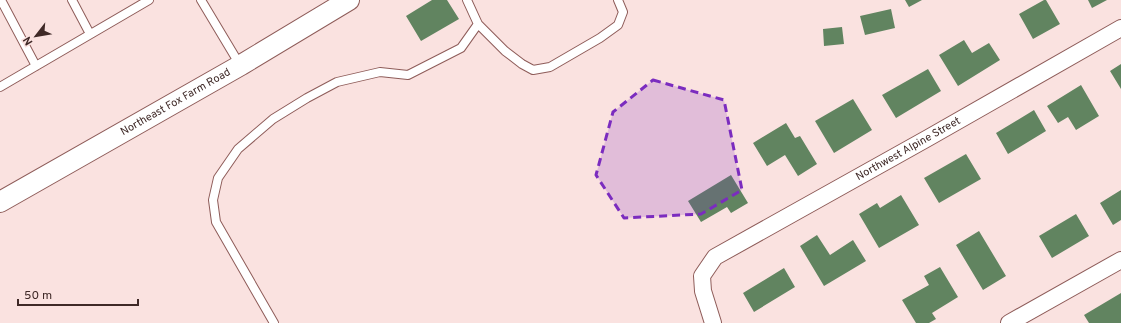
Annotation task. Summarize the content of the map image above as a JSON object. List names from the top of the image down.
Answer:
{
  "streets": {
    "street": ["Northeast Fox Farm Road", "Northwest Alpine Street"]
  },
  "scale_bar": "50 m",
  "north": "bottom left"
}
